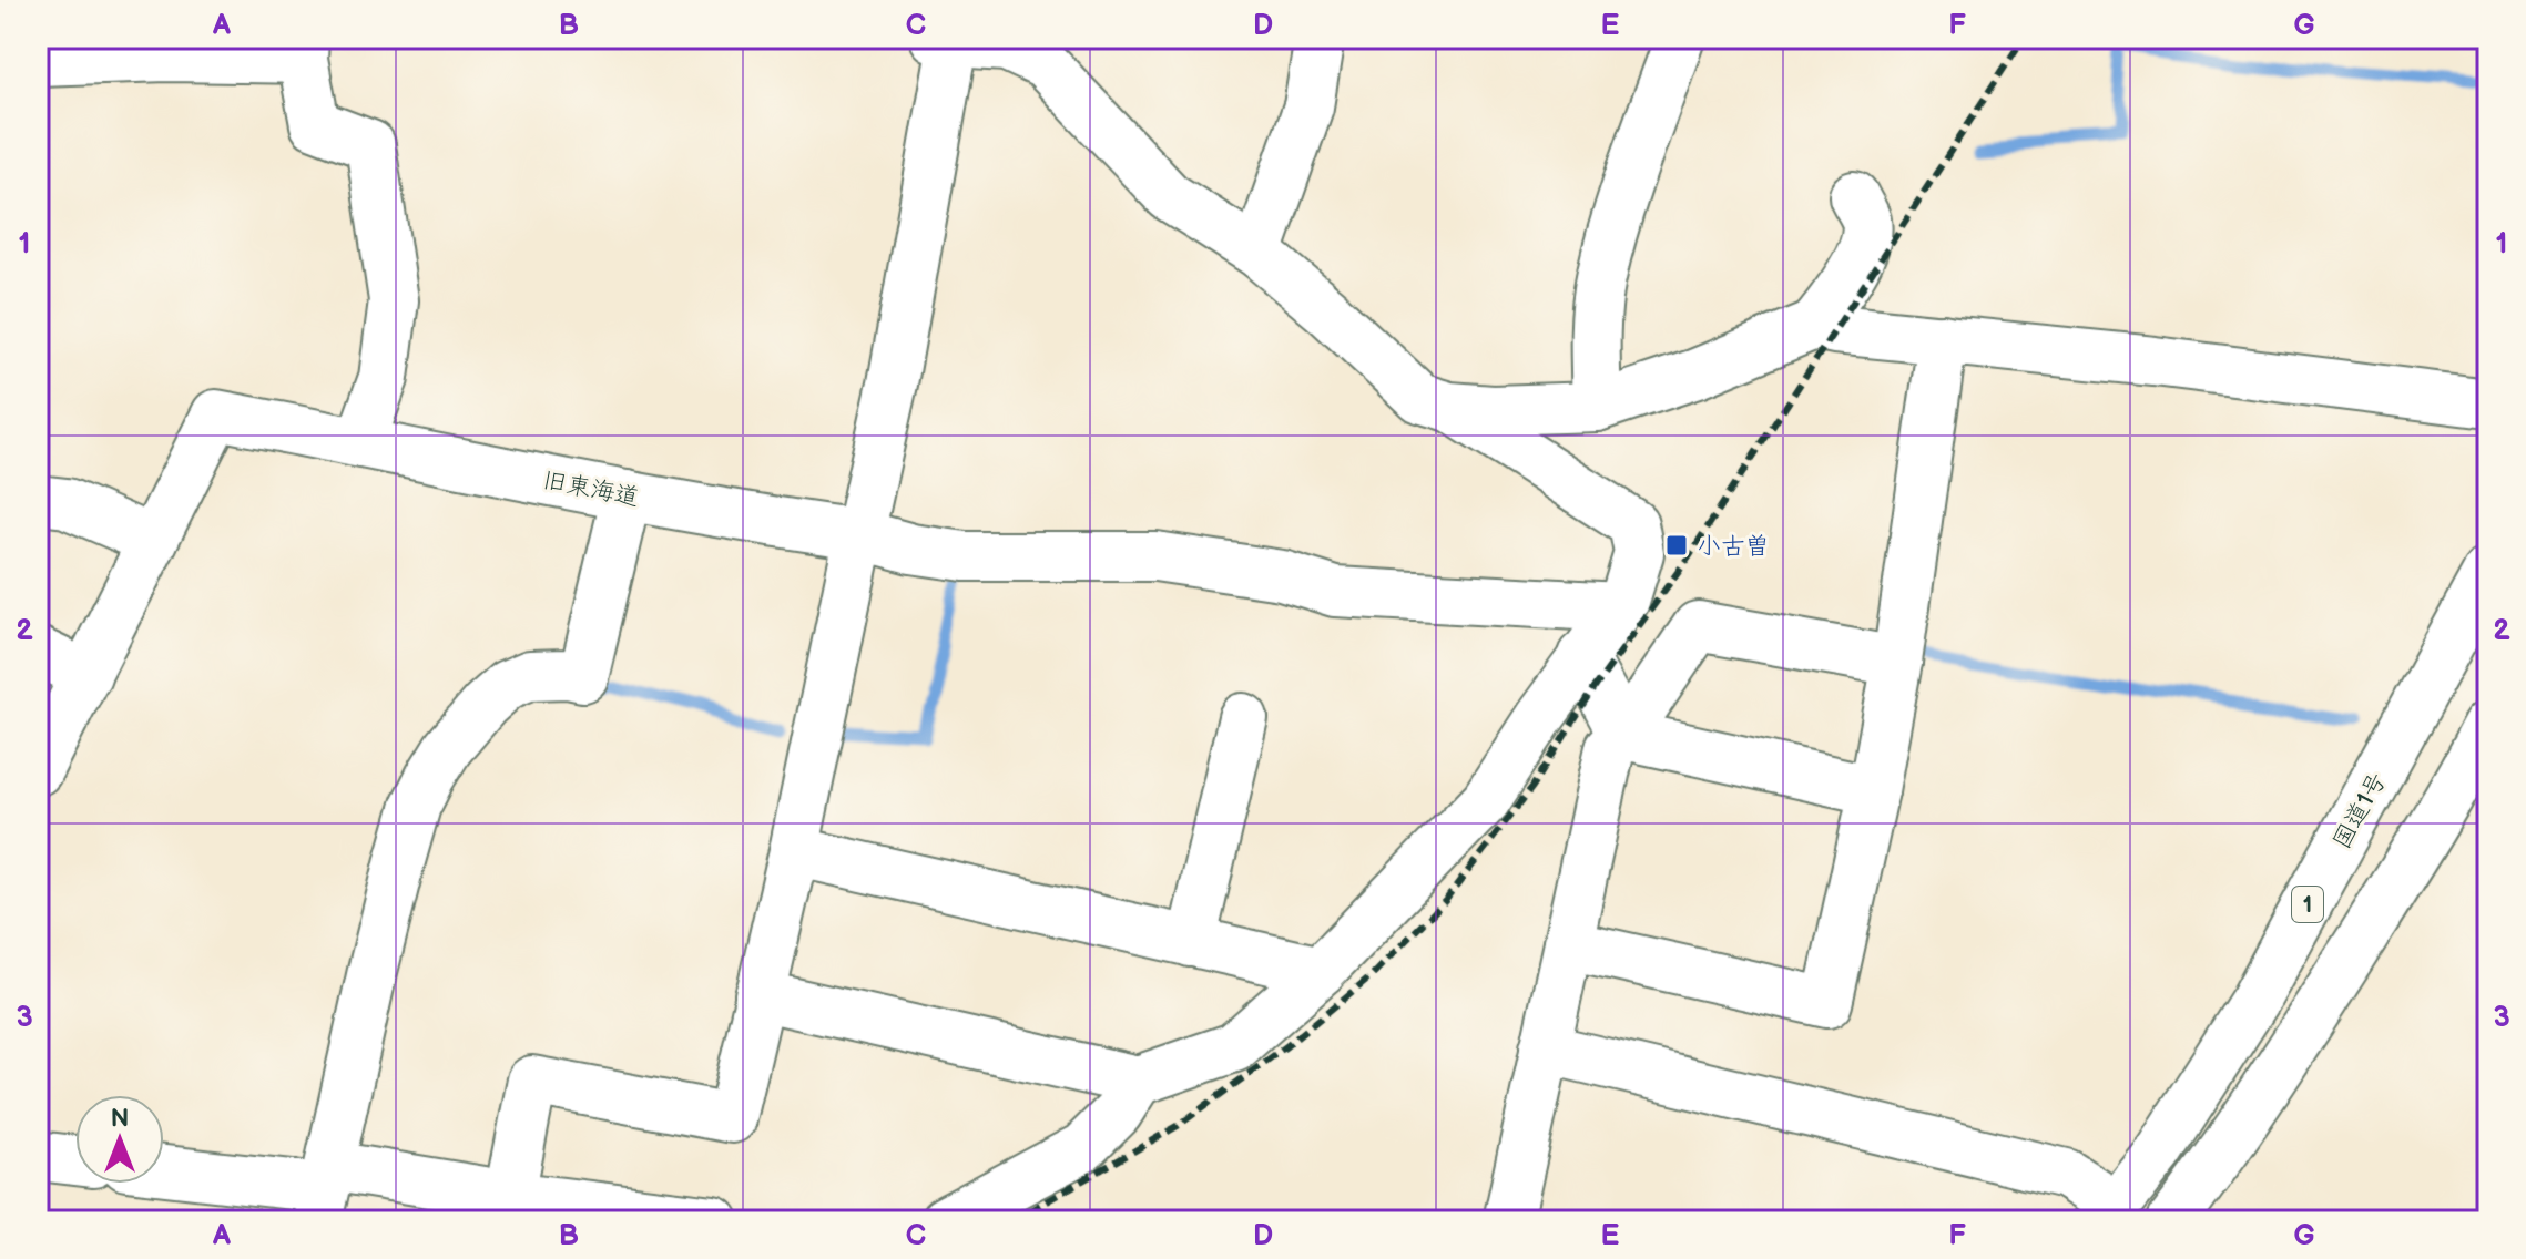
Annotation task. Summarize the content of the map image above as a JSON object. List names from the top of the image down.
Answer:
{
  "streets": {
    "main road": ["旧東海道", "国道1号", "1"]
  },
  "places": {
    "transit": ["小古曽"]
  },
  "north": "top",
  "grid": {
    "columns": [
      "A",
      "B",
      "C",
      "D",
      "E",
      "F",
      "G"
    ],
    "rows": ["1", "2", "3"]
  }
}
